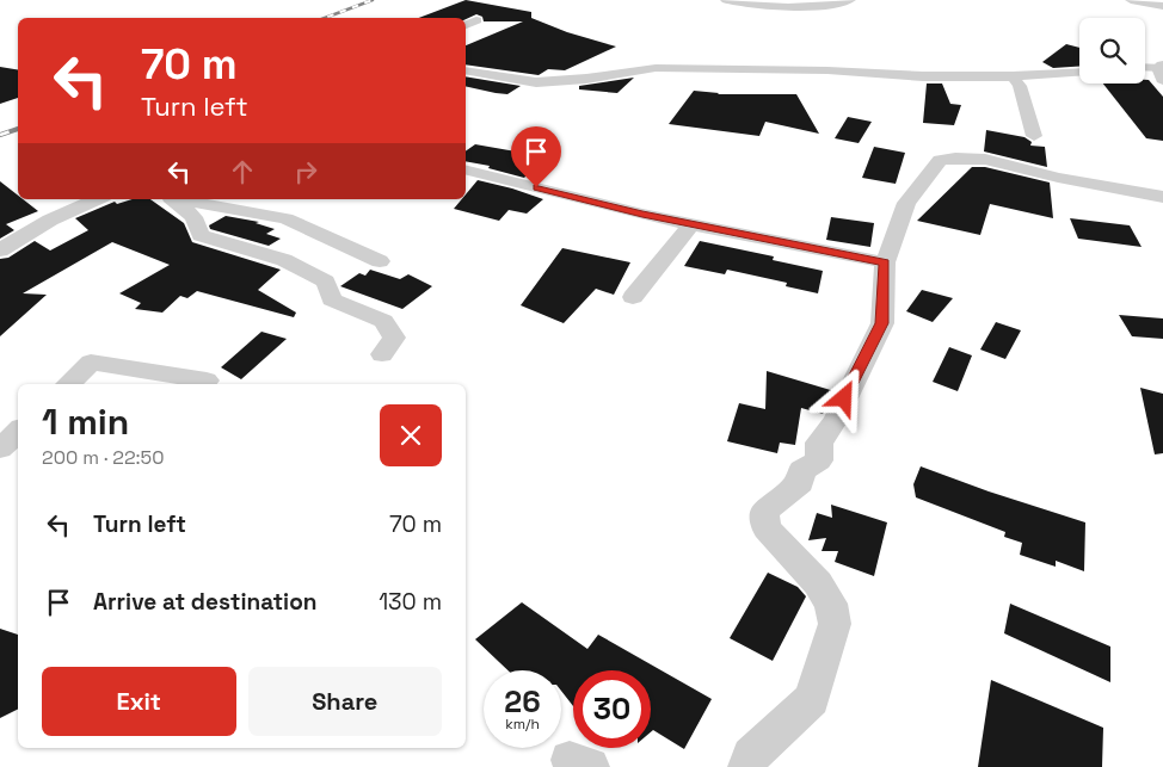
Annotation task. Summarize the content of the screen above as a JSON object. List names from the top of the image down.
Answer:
{
  "page": {
    "turn": ["70 m", "Turn left"],
    "heading": ["1 min", "200 m · 22:50"],
    "list": [
      {
        "name": "Turn left",
        "value": "70 m"
      },
      {
        "name": "Arrive at destination",
        "value": "130 m"
      }
    ],
    "buttons": ["Exit", "Share"],
    "speed": "26 km/h",
    "limit": "30"
  }
}
